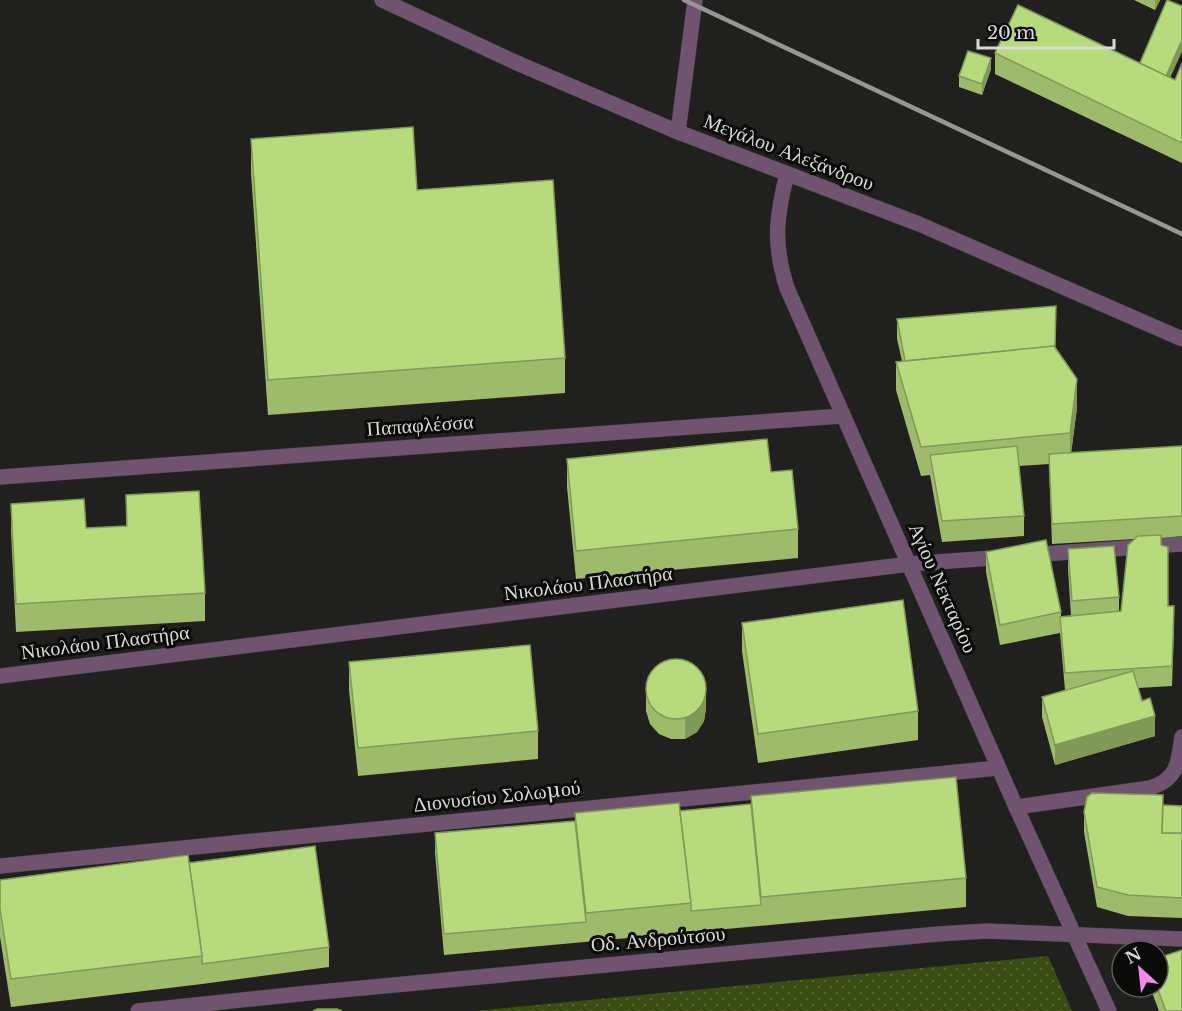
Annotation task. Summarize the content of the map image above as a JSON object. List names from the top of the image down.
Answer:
{
  "streets": {
    "street": [
      "Μεγάλου Αλεξάνδρου",
      "Παπαφλέσσα",
      "Νικολάου Πλαστήρα",
      "Αγίου Νεκταρίου",
      "Διονυσίου Σολωμού",
      "Οδ. Ανδρούτσου"
    ]
  },
  "crossings": [
    ["Μεγάλου Αλεξάνδρου", "Αγίου Νεκταρίου"],
    ["Παπαφλέσσα", "Αγίου Νεκταρίου"],
    ["Νικολάου Πλαστήρα", "Αγίου Νεκταρίου"],
    ["Αγίου Νεκταρίου", "Διονυσίου Σολωμού"],
    ["Αγίου Νεκταρίου", "Οδ. Ανδρούτσου"]
  ],
  "scale_bar": "20 m",
  "north": "top left"
}
